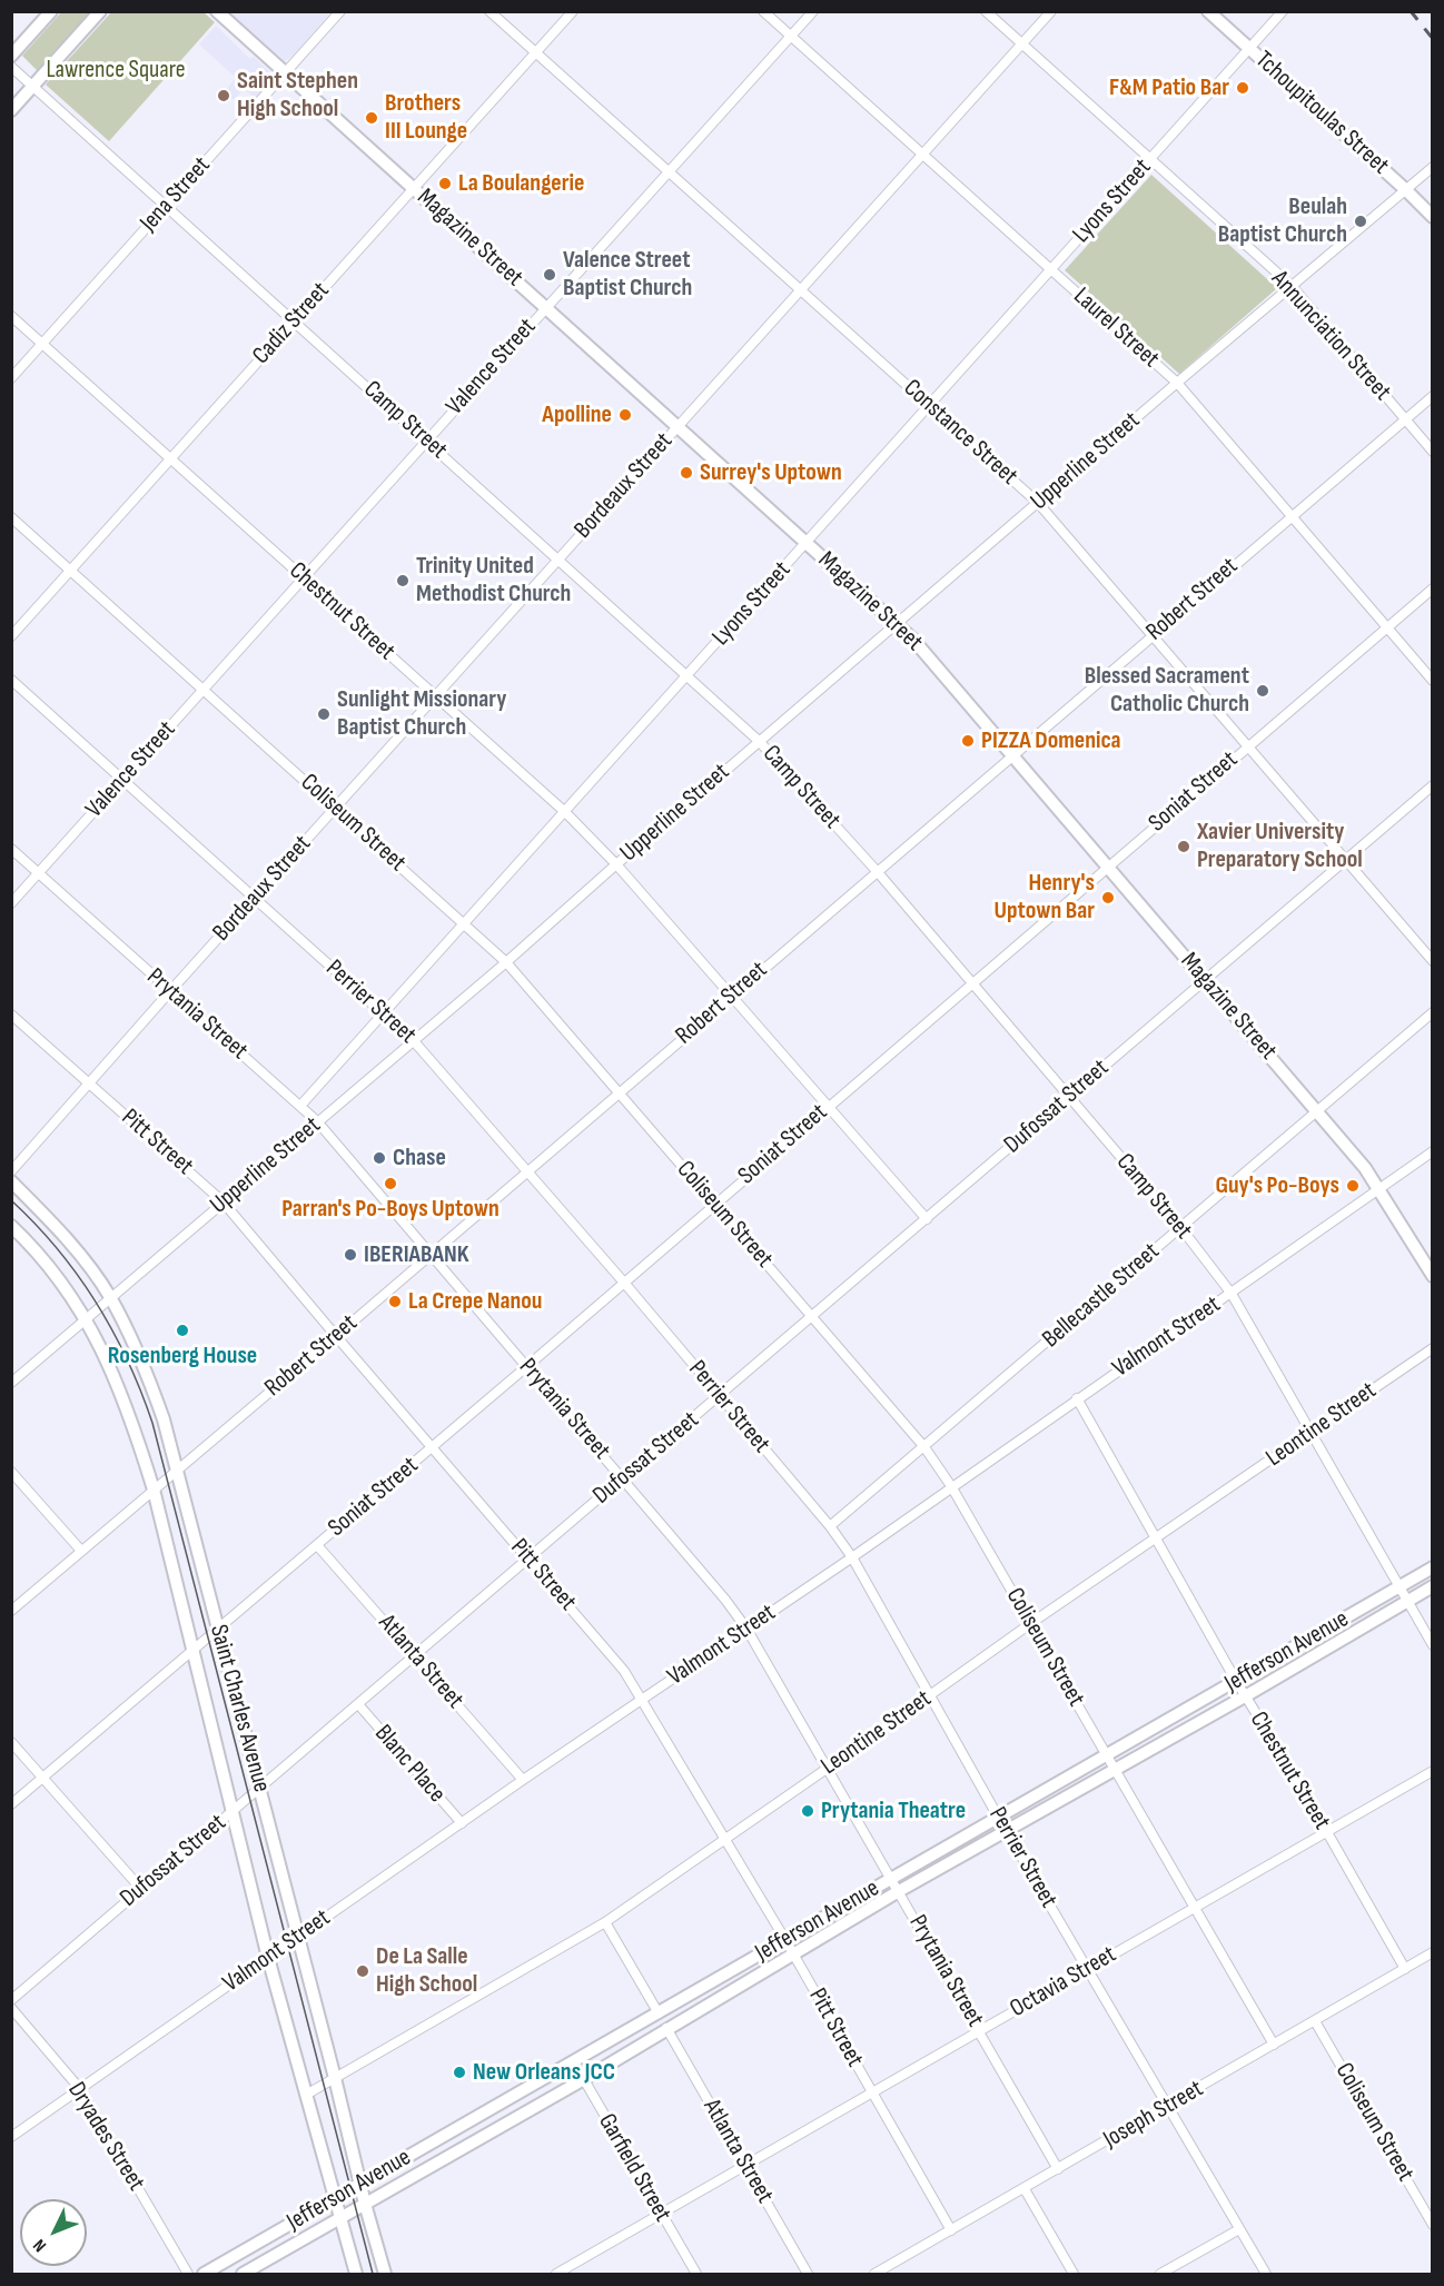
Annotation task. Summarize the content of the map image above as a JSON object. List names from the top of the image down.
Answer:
{
  "streets": {
    "street": [
      "Tchoupitoulas Street",
      "Jena Street",
      "Lyons Street",
      "Magazine Street",
      "Cadiz Street",
      "Laurel Street",
      "Annunciation Street",
      "Valence Street",
      "Camp Street",
      "Constance Street",
      "Upperline Street",
      "Bordeaux Street",
      "Robert Street",
      "Chestnut Street",
      "Soniat Street",
      "Coliseum Street",
      "Perrier Street",
      "Prytania Street",
      "Dufossat Street",
      "Pitt Street",
      "Bellecastle Street",
      "Valmont Street",
      "Leontine Street",
      "Jefferson Avenue",
      "Atlanta Street",
      "Saint Charles Avenue",
      "Blanc Place",
      "Octavia Street",
      "Joseph Street",
      "Dryades Street",
      "Garfield Street"
    ]
  },
  "crossings": [
    ["Tchoupitoulas Street", "Lyons Street"],
    ["Tchoupitoulas Street", "Upperline Street"],
    ["Jena Street", "Magazine Street"],
    ["Jena Street", "Camp Street"],
    ["Jena Street", "Chestnut Street"],
    ["Lyons Street", "Magazine Street"],
    ["Lyons Street", "Laurel Street"],
    ["Lyons Street", "Annunciation Street"],
    ["Lyons Street", "Camp Street"],
    ["Lyons Street", "Constance Street"],
    ["Lyons Street", "Chestnut Street"],
    ["Lyons Street", "Coliseum Street"],
    ["Lyons Street", "Perrier Street"],
    ["Lyons Street", "Prytania Street"],
    ["Magazine Street", "Cadiz Street"],
    ["Magazine Street", "Valence Street"],
    ["Magazine Street", "Upperline Street"],
    ["Magazine Street", "Bordeaux Street"],
    ["Magazine Street", "Robert Street"],
    ["Magazine Street", "Soniat Street"],
    ["Magazine Street", "Dufossat Street"],
    ["Magazine Street", "Bellecastle Street"],
    ["Magazine Street", "Valmont Street"],
    ["Cadiz Street", "Camp Street"],
    ["Cadiz Street", "Constance Street"],
    ["Cadiz Street", "Chestnut Street"],
    ["Cadiz Street", "Coliseum Street"],
    ["Laurel Street", "Valence Street"],
    ["Laurel Street", "Upperline Street"],
    ["Laurel Street", "Bordeaux Street"],
    ["Laurel Street", "Robert Street"],
    ["Laurel Street", "Soniat Street"],
    ["Annunciation Street", "Upperline Street"],
    ["Annunciation Street", "Bordeaux Street"],
    ["Annunciation Street", "Robert Street"],
    ["Valence Street", "Camp Street"],
    ["Valence Street", "Constance Street"],
    ["Valence Street", "Chestnut Street"],
    ["Valence Street", "Coliseum Street"],
    ["Valence Street", "Perrier Street"],
    ["Valence Street", "Prytania Street"],
    ["Camp Street", "Upperline Street"],
    ["Camp Street", "Bordeaux Street"],
    ["Camp Street", "Robert Street"],
    ["Camp Street", "Soniat Street"],
    ["Camp Street", "Dufossat Street"],
    ["Camp Street", "Bellecastle Street"],
    ["Camp Street", "Valmont Street"],
    ["Camp Street", "Leontine Street"],
    ["Camp Street", "Jefferson Avenue"],
    ["Constance Street", "Upperline Street"],
    ["Constance Street", "Bordeaux Street"],
    ["Constance Street", "Robert Street"],
    ["Constance Street", "Soniat Street"],
    ["Constance Street", "Dufossat Street"],
    ["Upperline Street", "Chestnut Street"],
    ["Upperline Street", "Coliseum Street"],
    ["Upperline Street", "Perrier Street"],
    ["Upperline Street", "Prytania Street"],
    ["Upperline Street", "Pitt Street"],
    ["Upperline Street", "Saint Charles Avenue"],
    ["Bordeaux Street", "Chestnut Street"],
    ["Bordeaux Street", "Coliseum Street"],
    ["Bordeaux Street", "Perrier Street"],
    ["Bordeaux Street", "Prytania Street"],
    ["Bordeaux Street", "Pitt Street"],
    ["Robert Street", "Chestnut Street"],
    ["Robert Street", "Coliseum Street"],
    ["Robert Street", "Perrier Street"],
    ["Robert Street", "Prytania Street"],
    ["Robert Street", "Pitt Street"],
    ["Robert Street", "Saint Charles Avenue"],
    ["Chestnut Street", "Soniat Street"],
    ["Chestnut Street", "Dufossat Street"],
    ["Chestnut Street", "Valmont Street"],
    ["Chestnut Street", "Leontine Street"],
    ["Chestnut Street", "Jefferson Avenue"],
    ["Chestnut Street", "Octavia Street"],
    ["Chestnut Street", "Joseph Street"],
    ["Soniat Street", "Coliseum Street"],
    ["Soniat Street", "Perrier Street"],
    ["Soniat Street", "Prytania Street"],
    ["Soniat Street", "Pitt Street"],
    ["Soniat Street", "Atlanta Street"],
    ["Soniat Street", "Saint Charles Avenue"],
    ["Coliseum Street", "Dufossat Street"],
    ["Coliseum Street", "Bellecastle Street"],
    ["Coliseum Street", "Valmont Street"],
    ["Coliseum Street", "Leontine Street"],
    ["Coliseum Street", "Jefferson Avenue"],
    ["Coliseum Street", "Octavia Street"],
    ["Coliseum Street", "Joseph Street"],
    ["Perrier Street", "Dufossat Street"],
    ["Perrier Street", "Bellecastle Street"],
    ["Perrier Street", "Valmont Street"],
    ["Perrier Street", "Leontine Street"],
    ["Perrier Street", "Jefferson Avenue"],
    ["Perrier Street", "Octavia Street"],
    ["Perrier Street", "Joseph Street"],
    ["Prytania Street", "Dufossat Street"],
    ["Prytania Street", "Valmont Street"],
    ["Prytania Street", "Leontine Street"],
    ["Prytania Street", "Jefferson Avenue"],
    ["Prytania Street", "Octavia Street"],
    ["Prytania Street", "Joseph Street"],
    ["Dufossat Street", "Pitt Street"],
    ["Dufossat Street", "Atlanta Street"],
    ["Dufossat Street", "Saint Charles Avenue"],
    ["Dufossat Street", "Blanc Place"],
    ["Pitt Street", "Valmont Street"],
    ["Pitt Street", "Leontine Street"],
    ["Pitt Street", "Jefferson Avenue"],
    ["Pitt Street", "Octavia Street"],
    ["Pitt Street", "Joseph Street"],
    ["Valmont Street", "Atlanta Street"],
    ["Valmont Street", "Saint Charles Avenue"],
    ["Valmont Street", "Blanc Place"],
    ["Valmont Street", "Dryades Street"],
    ["Leontine Street", "Saint Charles Avenue"],
    ["Jefferson Avenue", "Atlanta Street"],
    ["Jefferson Avenue", "Saint Charles Avenue"],
    ["Jefferson Avenue", "Garfield Street"],
    ["Atlanta Street", "Octavia Street"],
    ["Octavia Street", "Garfield Street"]
  ],
  "parks": ["Lawrence Square"],
  "places": [
    "F&M Patio Bar",
    "Saint Stephen High School",
    "Brothers III Lounge",
    "La Boulangerie",
    "Beulah Baptist Church",
    "Valence Street Baptist Church",
    "Apolline",
    "Surrey's Uptown",
    "Trinity United Methodist Church",
    "Blessed Sacrament Catholic Church",
    "Sunlight Missionary Baptist Church",
    "PIZZA Domenica",
    "Xavier University Preparatory School",
    "Henry's Uptown Bar",
    "Chase",
    "Parran's Po-Boys Uptown",
    "Guy's Po-Boys",
    "IBERIABANK",
    "La Crepe Nanou",
    "Rosenberg House",
    "Prytania Theatre",
    "De La Salle High School",
    "New Orleans JCC"
  ],
  "north": "bottom left"
}
